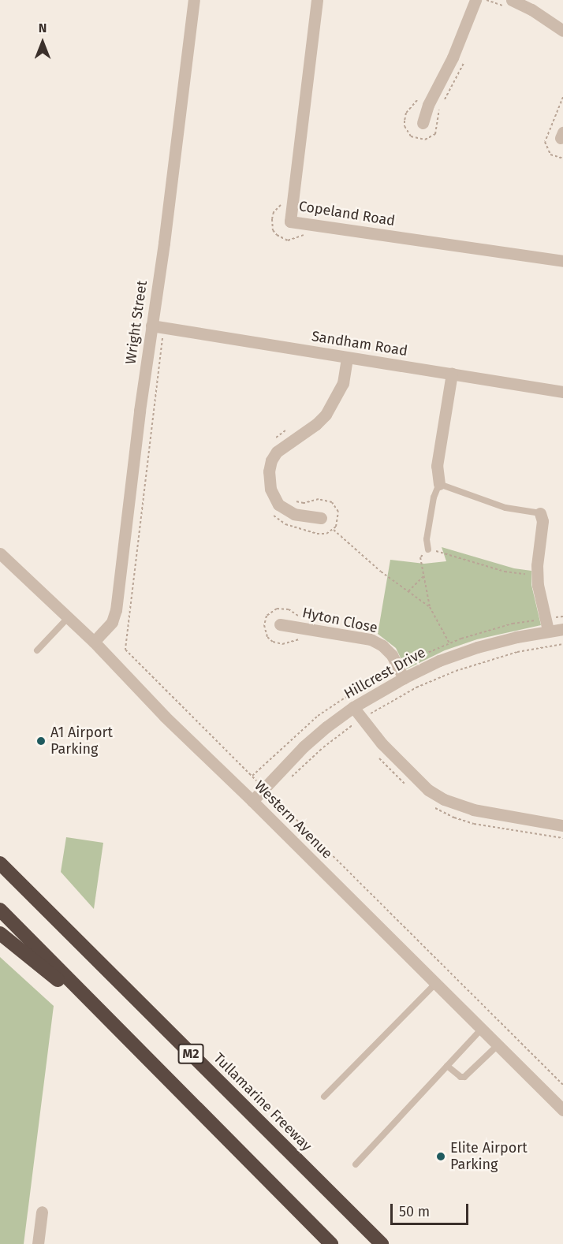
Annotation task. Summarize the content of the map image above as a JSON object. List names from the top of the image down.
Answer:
{
  "streets": {
    "highway": ["M2", "Tullamarine Freeway"],
    "street": [
      "Copeland Road",
      "Wright Street",
      "Sandham Road",
      "Hyton Close",
      "Hillcrest Drive",
      "Western Avenue"
    ]
  },
  "crossings": [
    ["Wright Street", "Sandham Road"],
    ["Wright Street", "Western Avenue"],
    ["Hyton Close", "Hillcrest Drive"],
    ["Hillcrest Drive", "Western Avenue"]
  ],
  "places": ["A1 Airport Parking", "Elite Airport Parking"],
  "scale_bar": "50 m",
  "north": "top"
}
